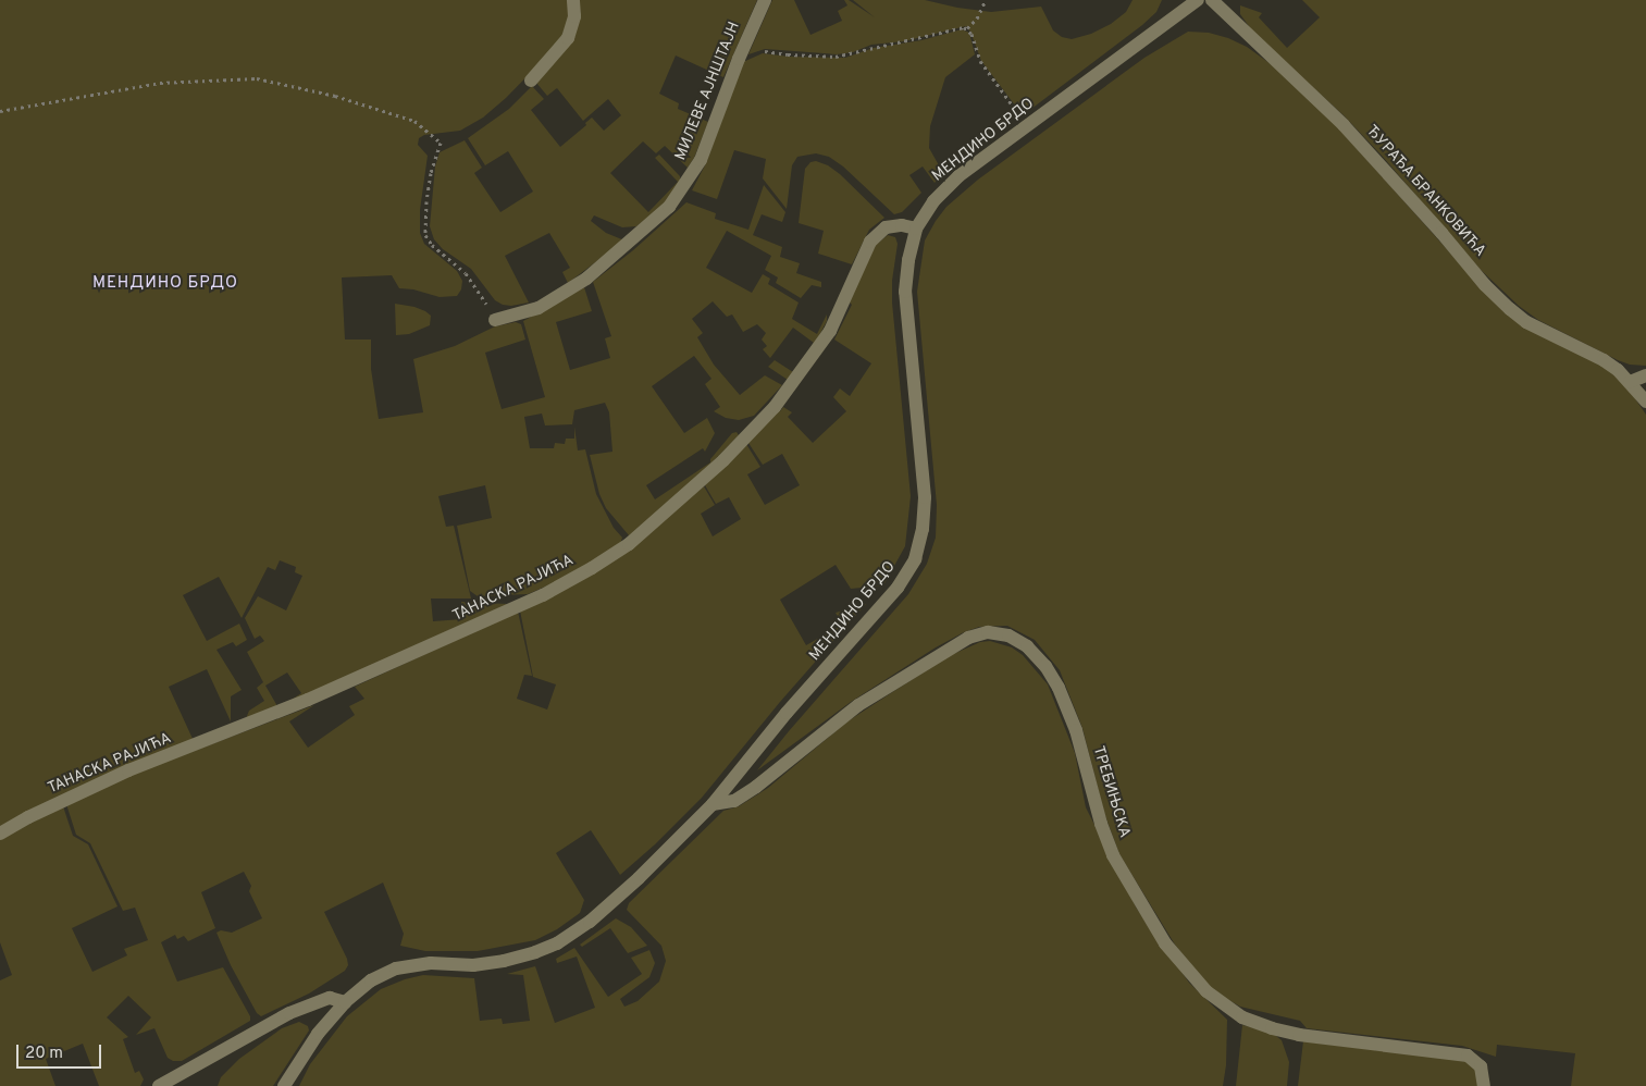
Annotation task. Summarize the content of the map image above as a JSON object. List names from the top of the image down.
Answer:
{
  "streets": {
    "street": [
      "МИЛЕВЕ АЈНШТАЈН",
      "МЕНДИНО БРДО",
      "ЂУРАЂА БРАНКОВИЋА",
      "ТАНАСКА РАЈИЋА",
      "ТРЕБИЊСКА"
    ]
  },
  "crossings": [
    ["МЕНДИНО БРДО", "ТАНАСКА РАЈИЋА"],
    ["МЕНДИНО БРДО", "ТРЕБИЊСКА"]
  ],
  "districts": ["МЕНДИНО БРДО"],
  "scale_bar": "20 m"
}
